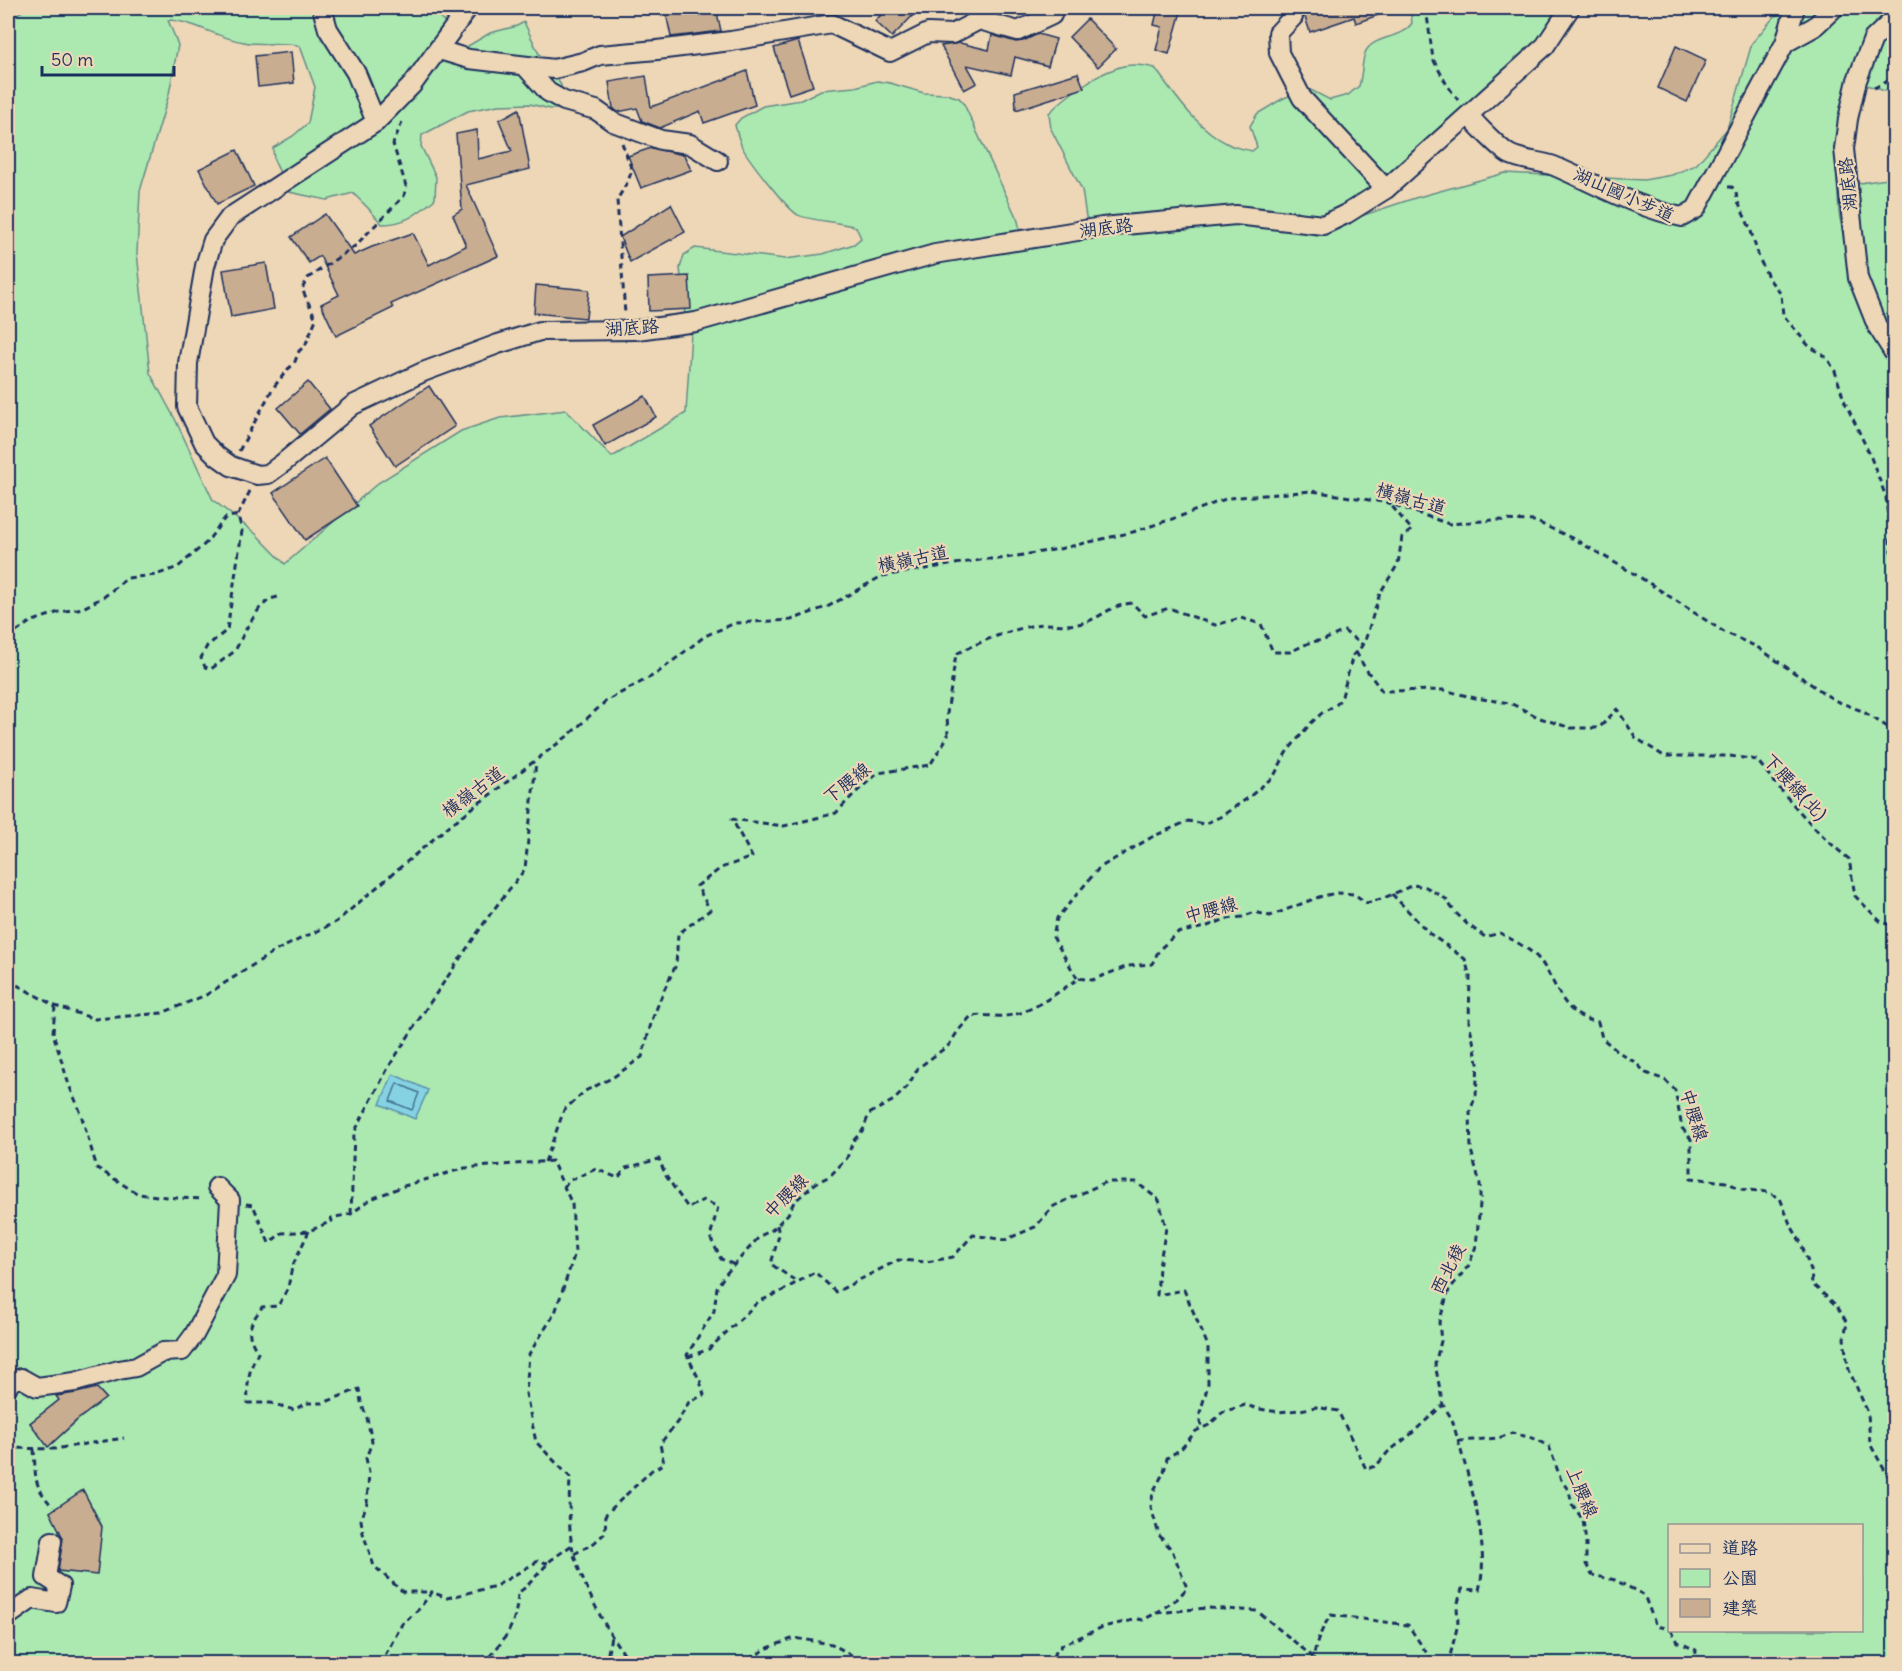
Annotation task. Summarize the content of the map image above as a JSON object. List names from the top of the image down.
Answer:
{
  "streets": {
    "street": ["湖底路"],
    "path": [
      "橫嶺古道",
      "下腰線",
      "下腰線(北)",
      "中腰線",
      "西北稜",
      "上腰線"
    ]
  },
  "crossings": [
    ["中腰線", "西北稜"],
    ["西北稜", "上腰線"]
  ],
  "legend": ["道路", "公園", "建築"],
  "scale_bar": "50 m"
}
